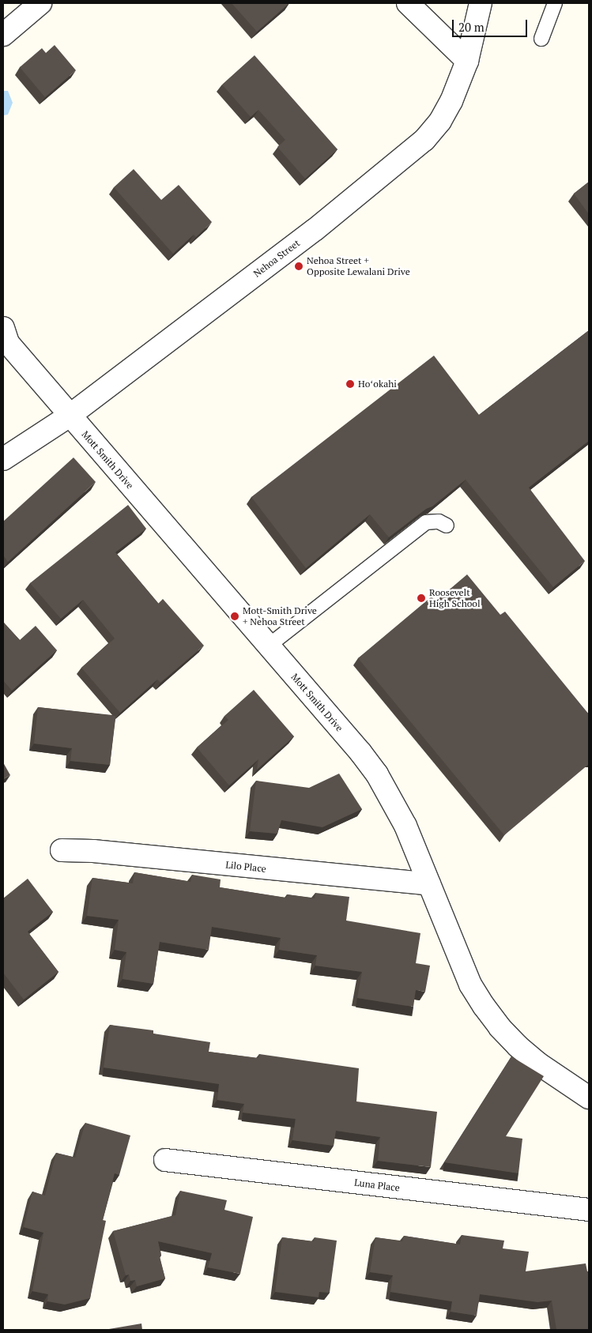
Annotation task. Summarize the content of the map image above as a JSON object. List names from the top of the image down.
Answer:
{
  "streets": {
    "street": [
      "Nehoa Street",
      "Mott Smith Drive",
      "Lilo Place",
      "Luna Place"
    ]
  },
  "crossings": [
    ["Nehoa Street", "Mott Smith Drive"],
    ["Mott Smith Drive", "Lilo Place"]
  ],
  "places": [
    "Nehoa Street + Opposite Lewalani Drive",
    "Hoʻokahi",
    "Roosevelt High School",
    "Mott-Smith Drive + Nehoa Street"
  ],
  "scale_bar": "20 m"
}
